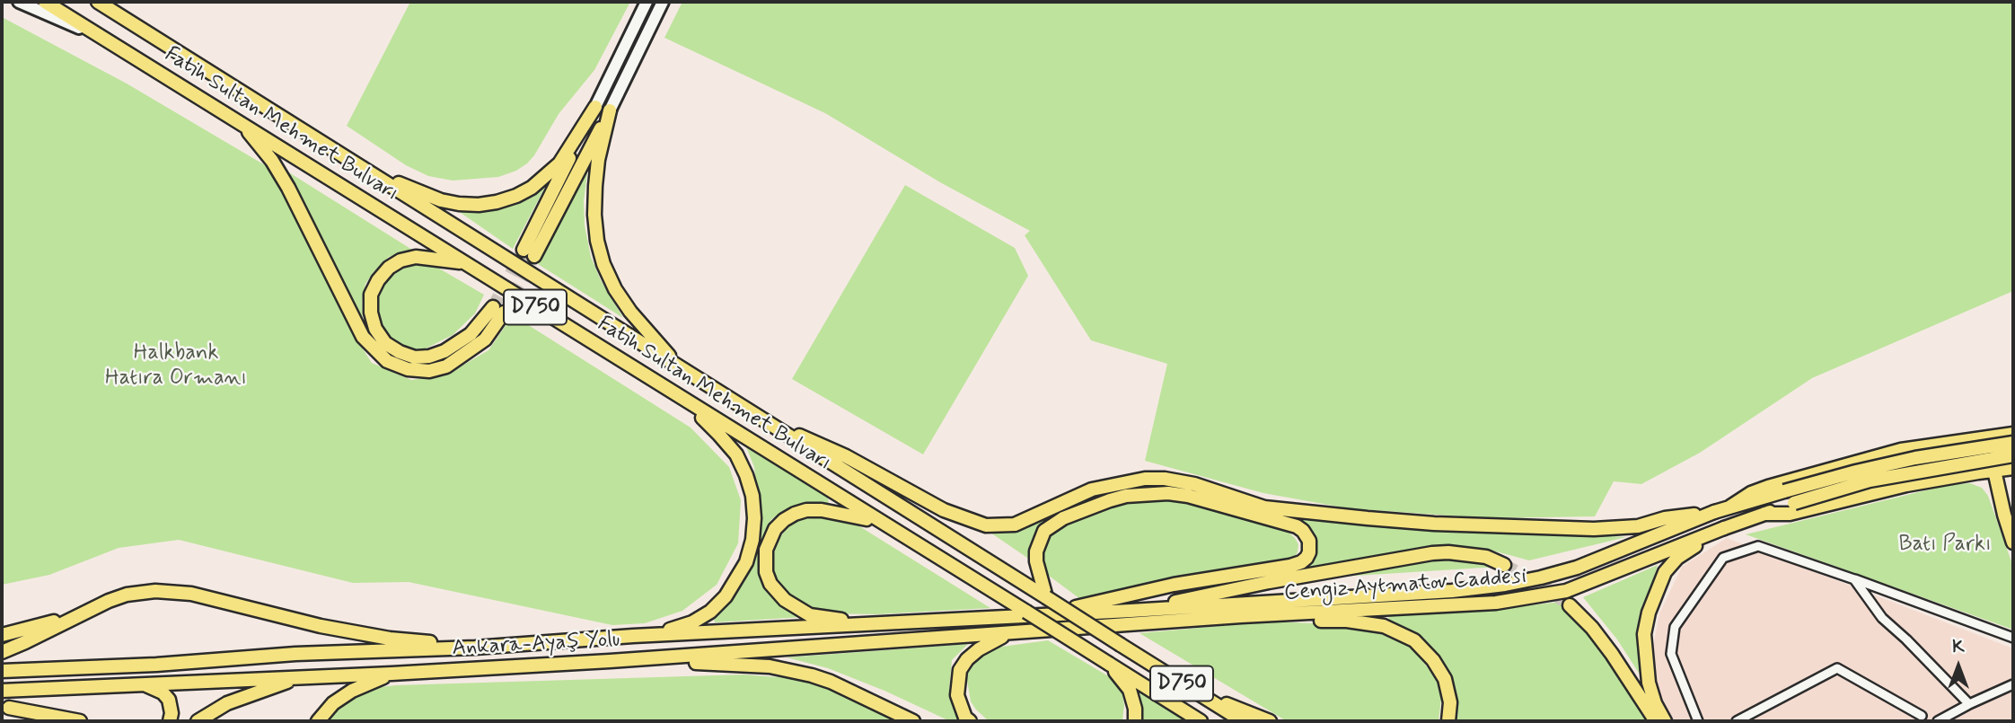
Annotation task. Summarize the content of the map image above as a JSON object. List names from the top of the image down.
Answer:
{
  "streets": {
    "main road": [
      "Fatih Sultan Mehmet Bulvarı",
      "D750",
      "Cengiz Aytmatov Caddesi",
      "Ankara-Ayaş Yolu"
    ]
  },
  "crossings": [
    ["Cengiz Aytmatov Caddesi", "Ankara-Ayaş Yolu"]
  ],
  "parks": ["Halkbank Hatıra Ormanı", "Batı Parkı"],
  "north": "top"
}
